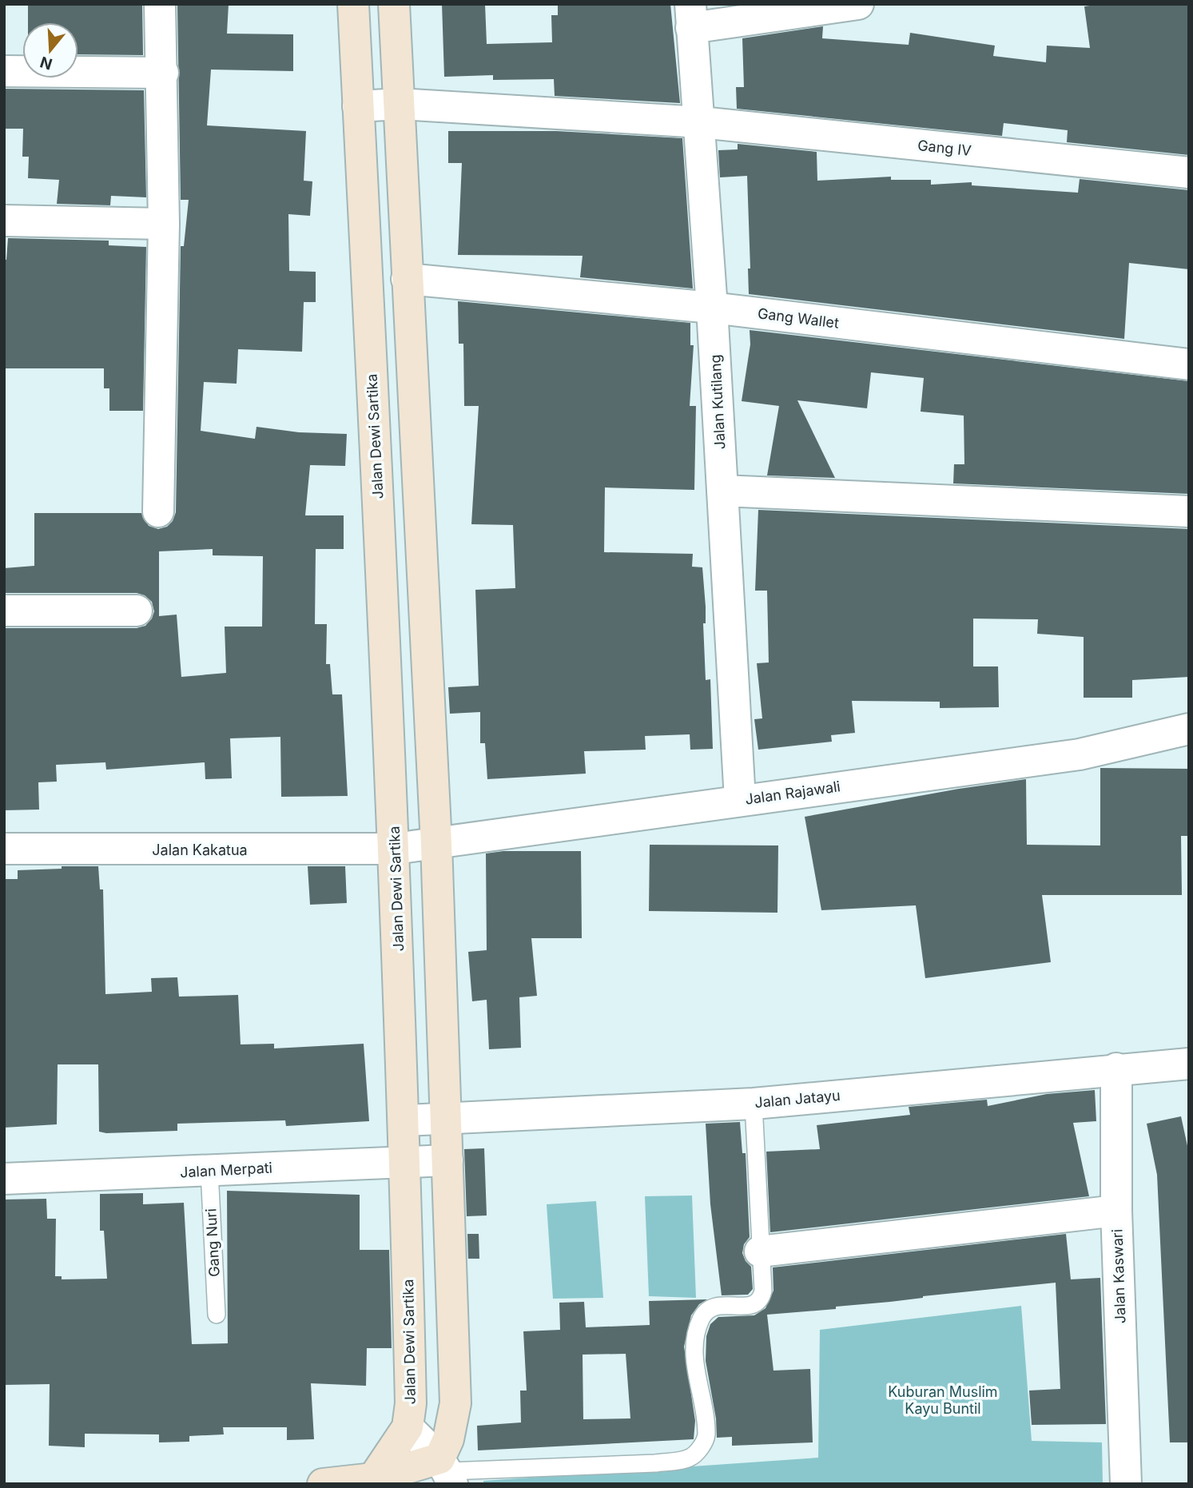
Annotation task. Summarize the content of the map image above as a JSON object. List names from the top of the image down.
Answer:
{
  "streets": {
    "street": [
      "Gang IV",
      "Gang Wallet",
      "Jalan Kutilang",
      "Jalan Dewi Sartika",
      "Jalan Rajawali",
      "Jalan Kakatua",
      "Jalan Jatayu",
      "Jalan Merpati",
      "Jalan Kaswari"
    ],
    "lane": ["Gang Nuri"]
  },
  "crossings": [
    ["Gang IV", "Jalan Kutilang"],
    ["Gang IV", "Jalan Dewi Sartika"],
    ["Gang Wallet", "Jalan Kutilang"],
    ["Jalan Kutilang", "Jalan Rajawali"],
    ["Jalan Dewi Sartika", "Jalan Rajawali"],
    ["Jalan Dewi Sartika", "Jalan Kakatua"],
    ["Jalan Dewi Sartika", "Jalan Jatayu"],
    ["Jalan Dewi Sartika", "Jalan Merpati"],
    ["Jalan Rajawali", "Jalan Kakatua"],
    ["Jalan Jatayu", "Jalan Kaswari"],
    ["Jalan Merpati", "Gang Nuri"]
  ],
  "parks": ["Kuburan Muslim Kayu Buntil"],
  "north": "bottom"
}
